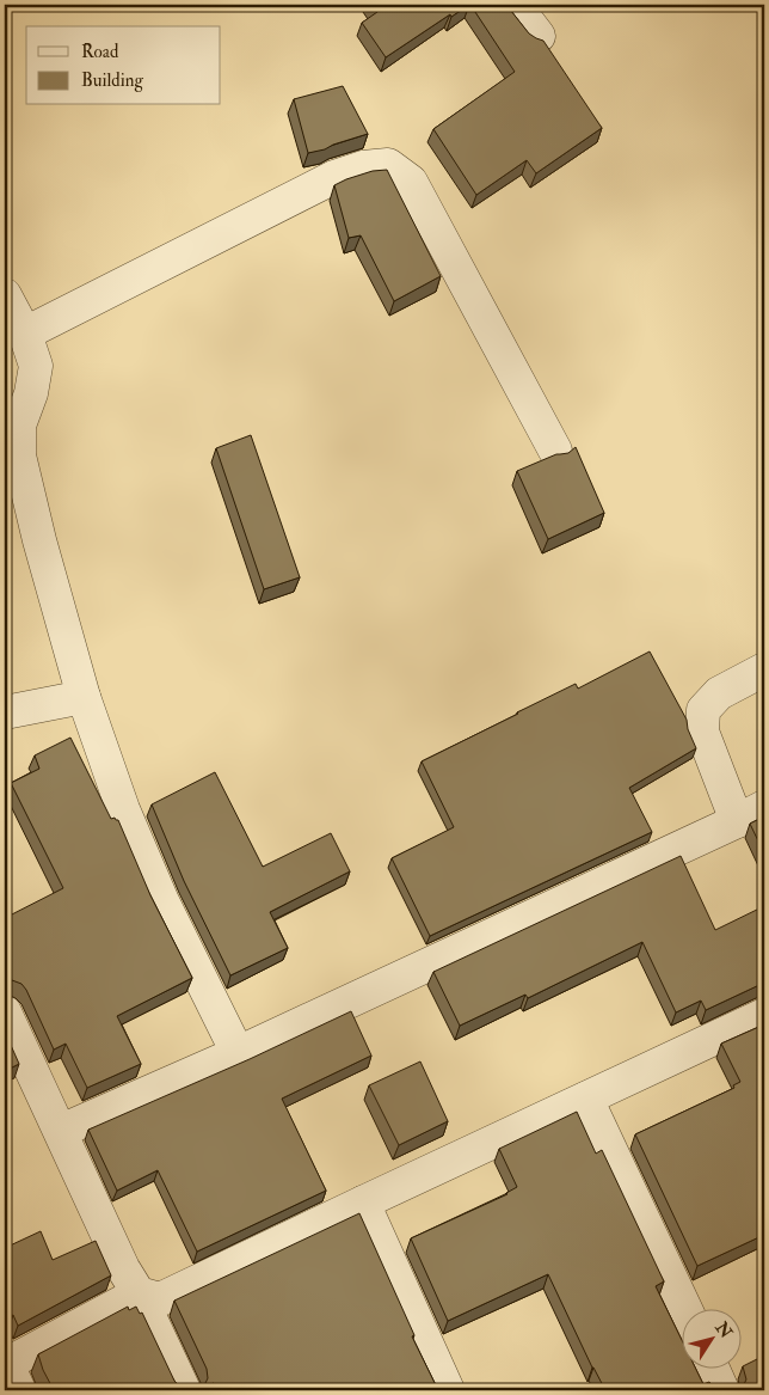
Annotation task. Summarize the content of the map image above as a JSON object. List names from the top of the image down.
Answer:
{
  "legend": ["Road", "Building"],
  "north": "top right"
}
